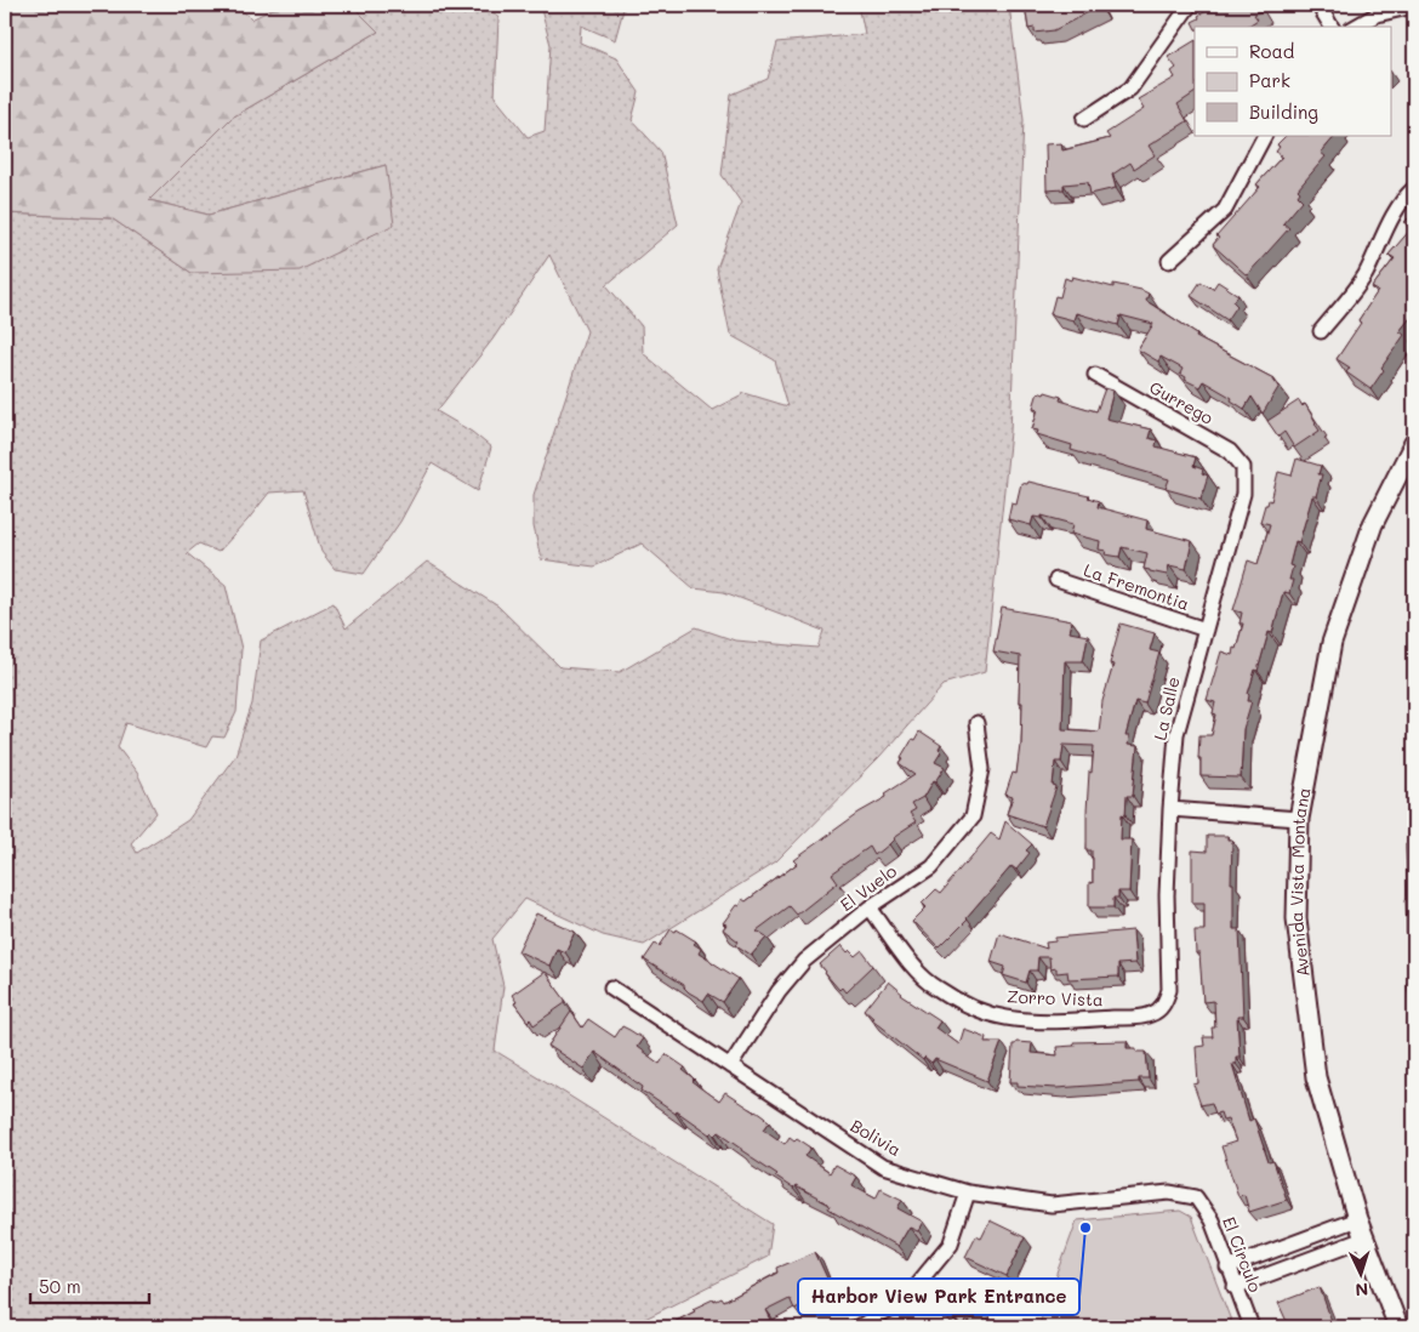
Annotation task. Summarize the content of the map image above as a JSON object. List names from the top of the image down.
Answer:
{
  "streets": {
    "street": [
      "Gurrego",
      "La Fremontia",
      "La Salle",
      "Avenida Vista Montana",
      "El Vuelo",
      "Zorro Vista",
      "Bolivia",
      "El Circulo"
    ]
  },
  "crossings": [
    ["Gurrego", "La Salle"],
    ["La Fremontia", "La Salle"],
    ["La Salle", "Zorro Vista"],
    ["El Vuelo", "Zorro Vista"],
    ["El Vuelo", "Bolivia"],
    ["Bolivia", "El Circulo"]
  ],
  "places": ["Harbor View Park Entrance"],
  "legend": ["Road", "Park", "Building"],
  "scale_bar": "50 m",
  "north": "bottom"
}
